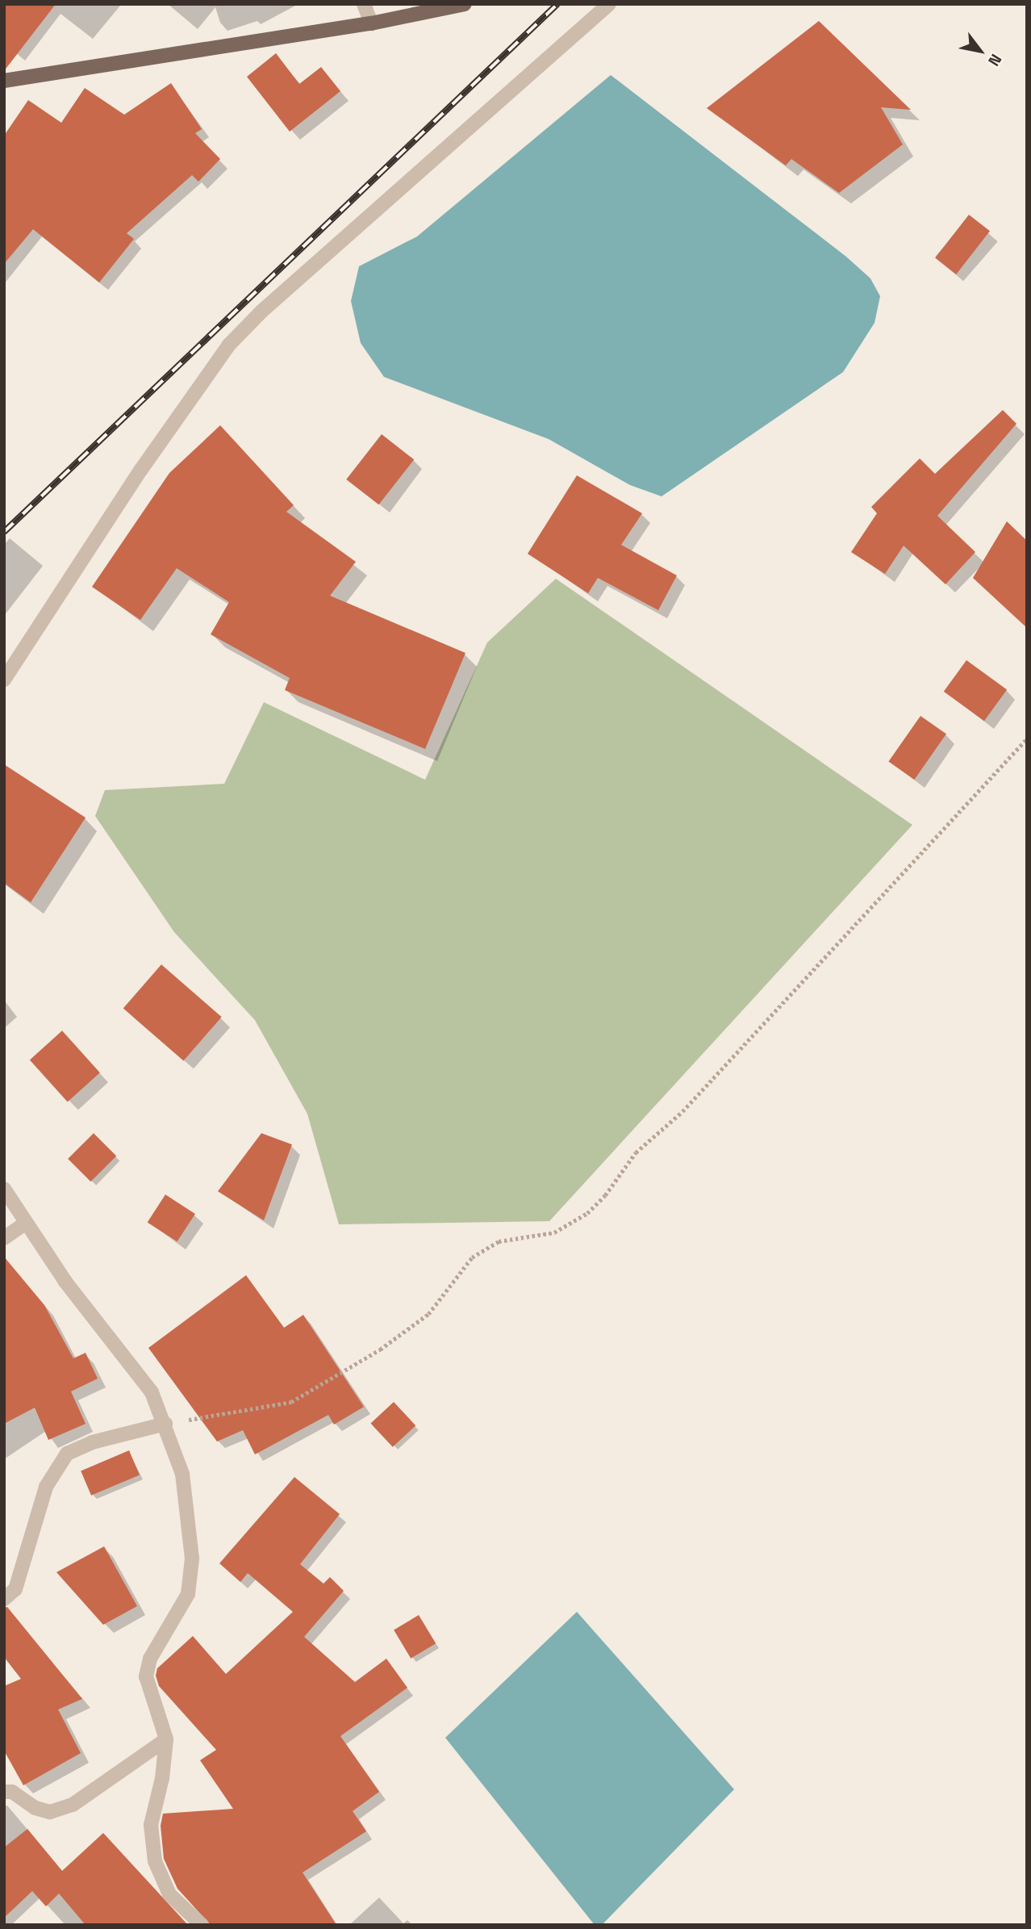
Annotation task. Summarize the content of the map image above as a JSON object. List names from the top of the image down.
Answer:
{
  "north": "bottom right"
}
